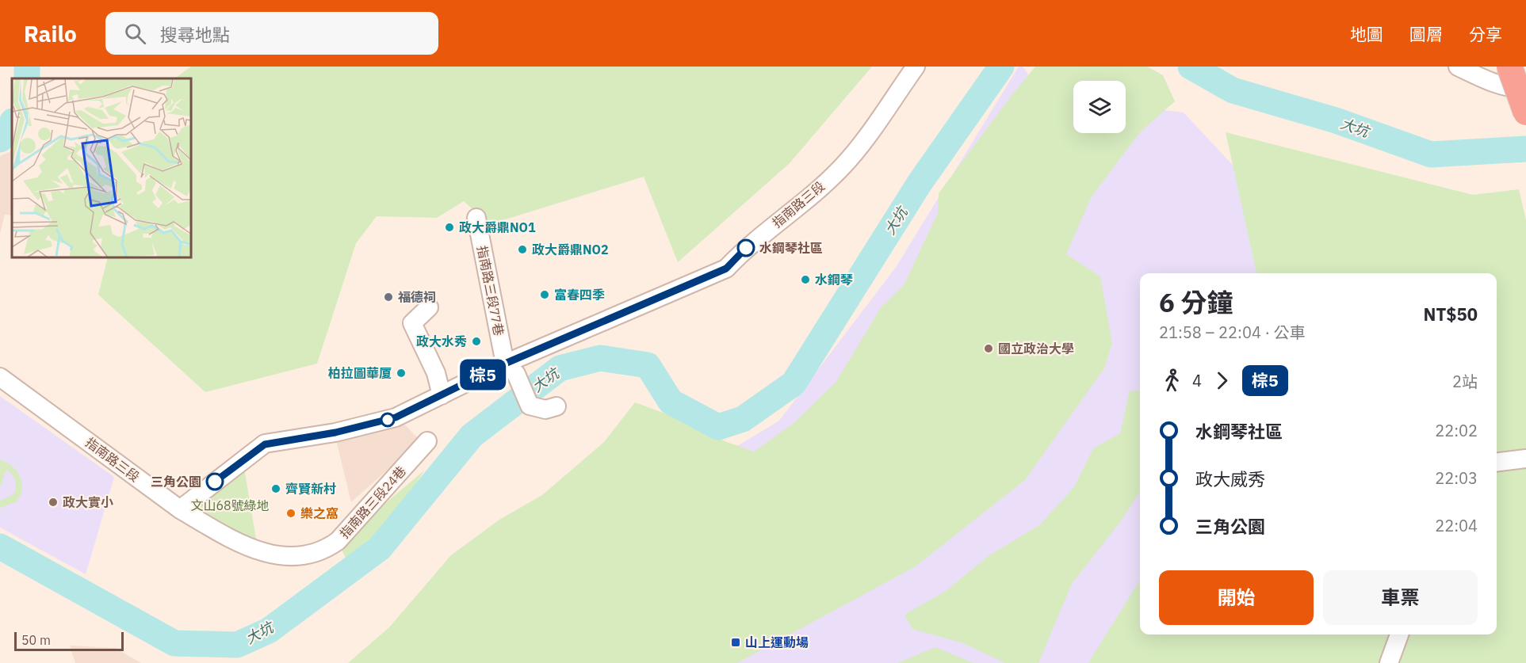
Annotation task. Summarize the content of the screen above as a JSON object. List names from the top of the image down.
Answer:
{
  "streets": {
    "street": ["指南路三段", "指南路三段77巷", "指南路三段24巷"]
  },
  "crossings": [
    ["指南路三段", "指南路三段77巷"],
    ["指南路三段", "指南路三段24巷"]
  ],
  "water": ["大坑"],
  "parks": ["文山68號綠地"],
  "places": {
    "other": [
      "政大爵鼎NO1",
      "水鋼琴社區",
      "政大爵鼎NO2",
      "水鋼琴",
      "富春四季",
      "福德祠",
      "政大水秀",
      "國立政治大學",
      "柏拉圖華厦",
      "三角公園",
      "齊賢新村",
      "政大實小",
      "樂之窩"
    ],
    "transit": ["山上運動場"]
  },
  "lines": ["bus line 棕5"],
  "scale_bar": "50 m",
  "page": {
    "header": "Railo",
    "search": "搜尋地點",
    "nav": ["地圖", "圖層", "分享"],
    "on_map": "棕5",
    "heading": ["6 分鐘", "21:58 – 22:04 · 公車", "NT$50"],
    "legs": ["4", "棕5", "2站"],
    "list": [
      {
        "name": "水鋼琴社區",
        "value": "22:02"
      },
      {
        "name": "政大威秀",
        "value": "22:03"
      },
      {
        "name": "三角公園",
        "value": "22:04"
      }
    ],
    "buttons": ["開始", "車票"],
    "scale": "50 m"
  }
}
